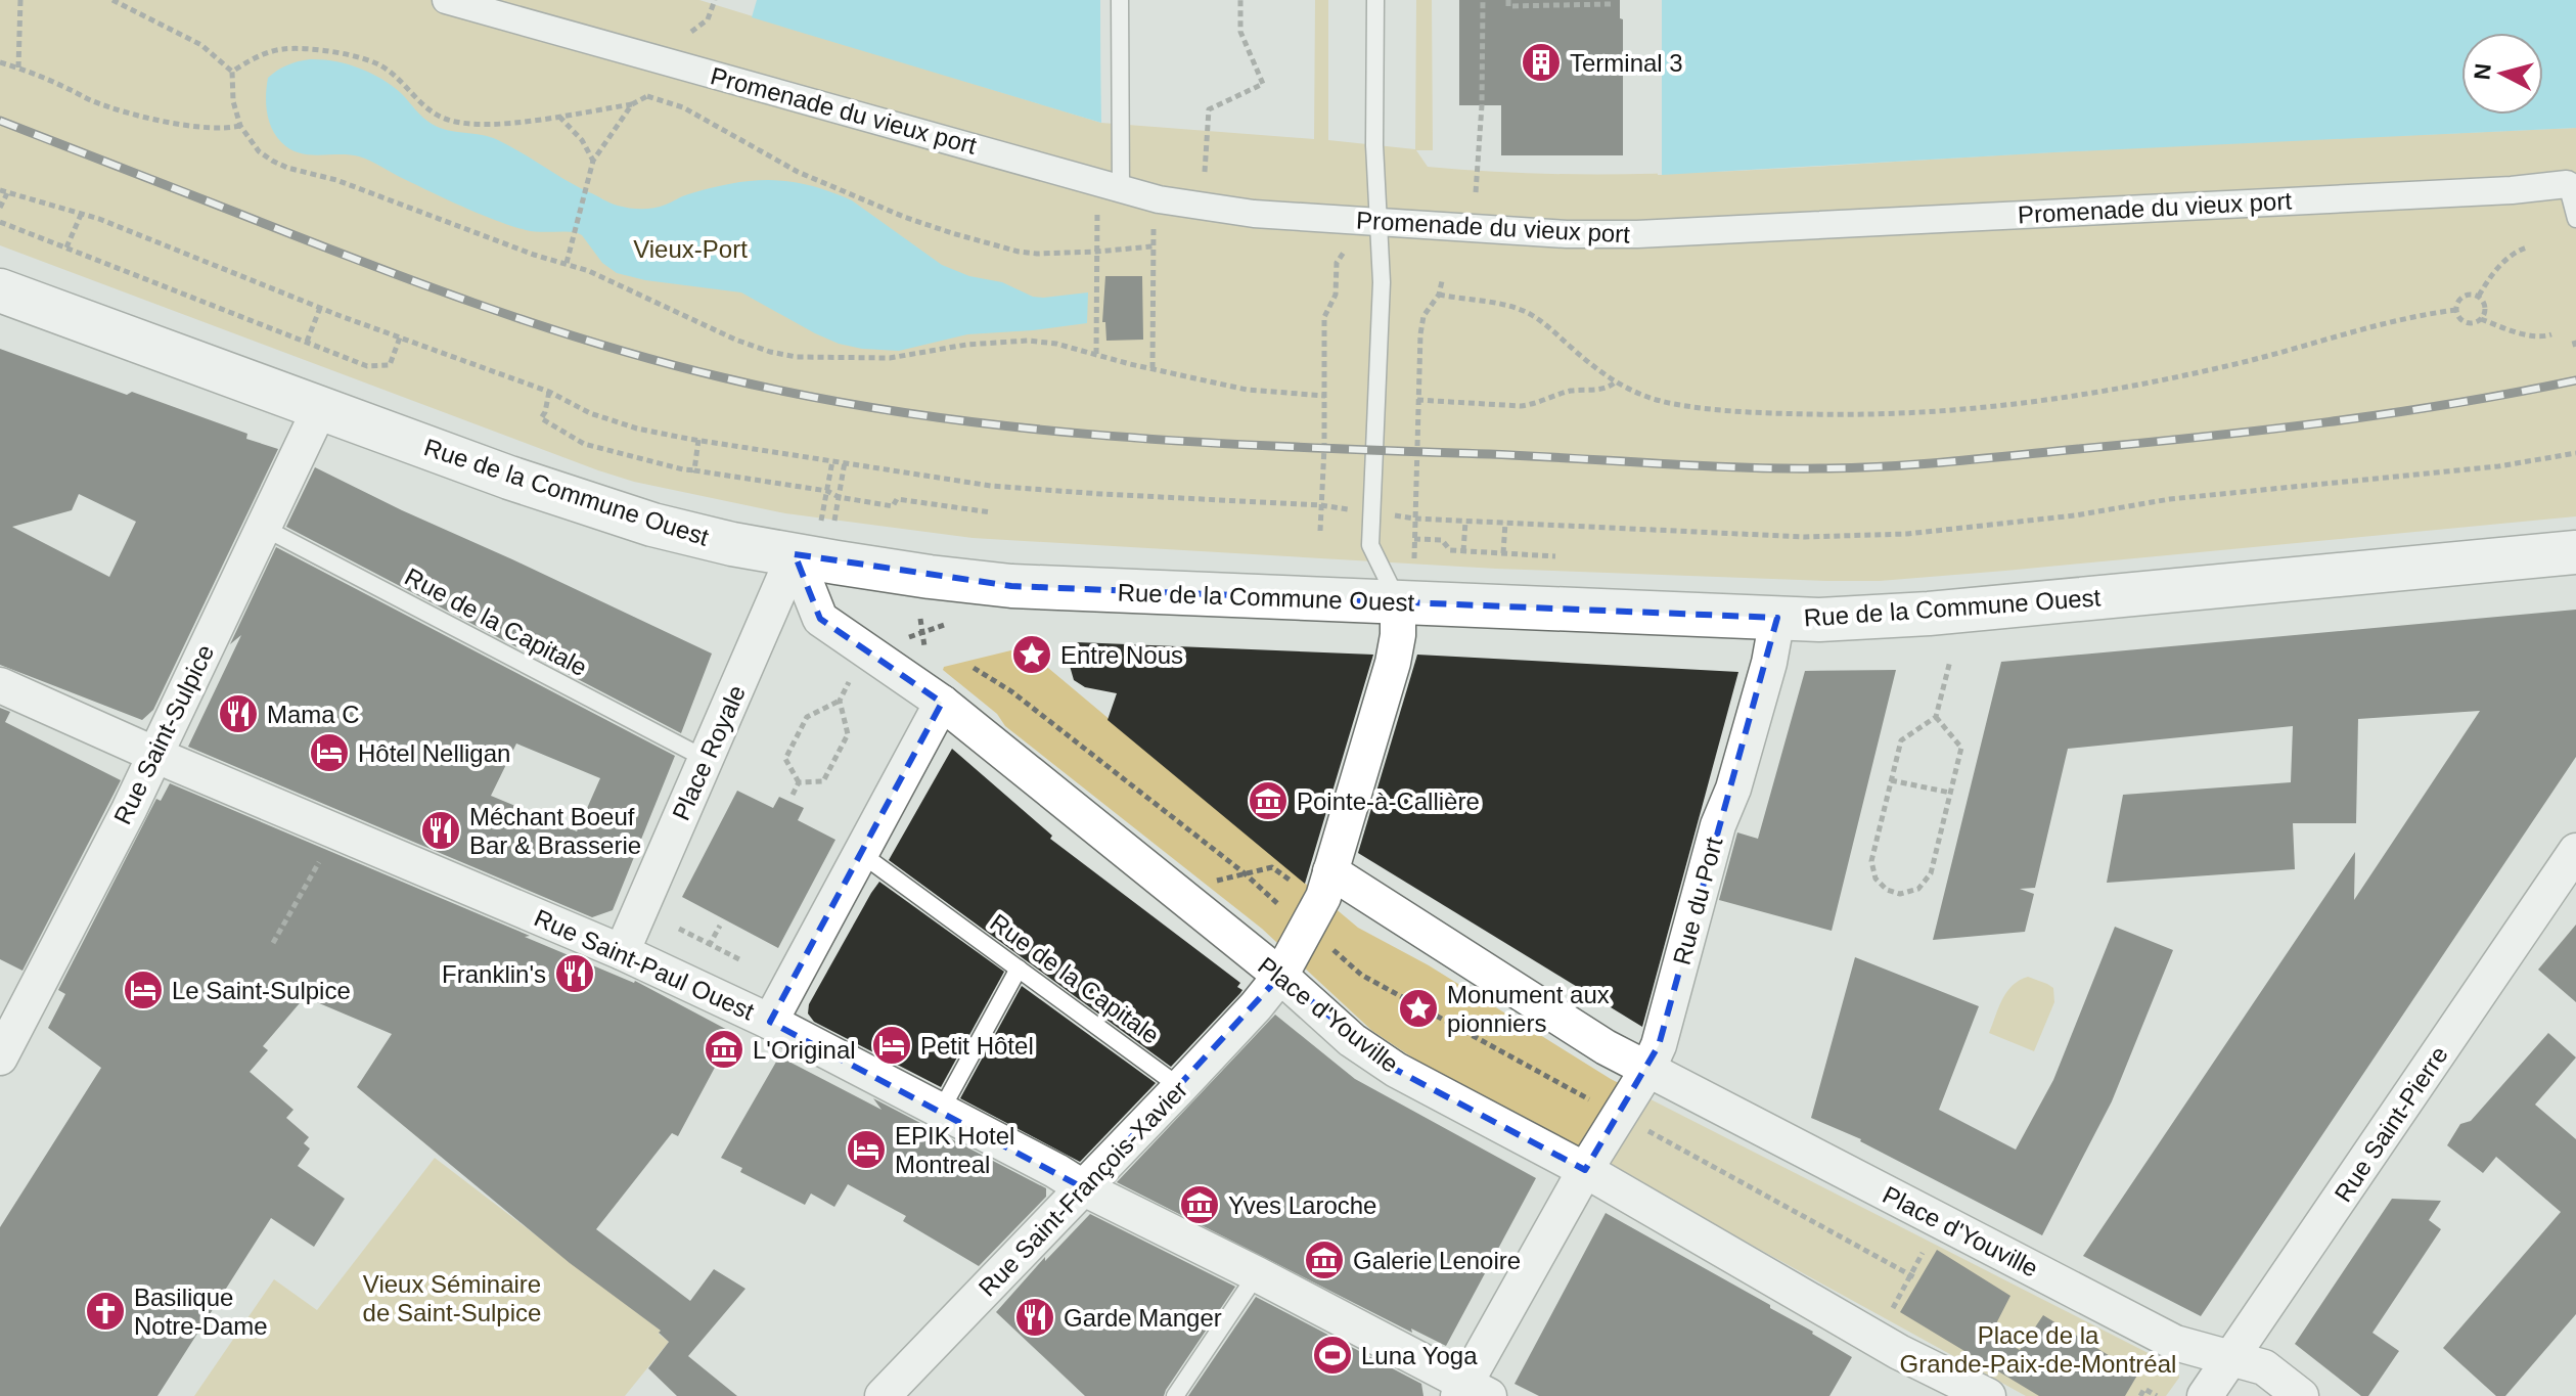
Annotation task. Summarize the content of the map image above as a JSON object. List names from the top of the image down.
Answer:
{
  "streets": {
    "street": [
      "Promenade du vieux port",
      "Rue de la Commune Ouest",
      "Rue Saint-Sulpice",
      "Place Royale",
      "Rue du Port",
      "Rue Saint-Paul Ouest",
      "Place d'Youville",
      "Rue Saint-Pierre",
      "Rue Saint-François-Xavier"
    ],
    "lane": ["Rue de la Capitale"]
  },
  "crossings": [
    ["Rue de la Commune Ouest", "Rue Saint-Sulpice"],
    ["Rue de la Commune Ouest", "Place Royale"],
    ["Rue de la Commune Ouest", "Rue du Port"],
    ["Rue de la Commune Ouest", "Place d'Youville"],
    ["Rue de la Commune Ouest", "Rue Saint-François-Xavier"],
    ["Rue de la Capitale", "Rue Saint-Sulpice"],
    ["Rue de la Capitale", "Place Royale"],
    ["Rue de la Capitale", "Rue Saint-François-Xavier"],
    ["Rue Saint-Sulpice", "Rue Saint-Paul Ouest"],
    ["Place Royale", "Rue Saint-Paul Ouest"],
    ["Place Royale", "Place d'Youville"],
    ["Rue du Port", "Rue Saint-Paul Ouest"],
    ["Rue du Port", "Place d'Youville"],
    ["Rue Saint-Paul Ouest", "Rue Saint-François-Xavier"],
    ["Place d'Youville", "Rue Saint-Pierre"],
    ["Place d'Youville", "Rue Saint-François-Xavier"]
  ],
  "parks": ["Vieux-Port", "Vieux Séminaire de Saint-Sulpice", "Place de la Grande-Paix-de-Montréal"],
  "places": {
    "building": ["Terminal 3"],
    "place": ["Entre Nous", "Monument aux pionniers"],
    "restaurant": [
      "Mama C",
      "Méchant Boeuf Bar & Brasserie",
      "Franklin's",
      "Garde Manger"
    ],
    "hotel": [
      "Hôtel Nelligan",
      "Le Saint-Sulpice",
      "Petit Hôtel",
      "EPIK Hotel Montreal"
    ],
    "museum": [
      "Pointe-à-Callière",
      "L'Original",
      "Yves Laroche",
      "Galerie Lenoire"
    ],
    "church": ["Basilique Notre-Dame"],
    "sports": ["Luna Yoga"]
  },
  "north": "left"
}
